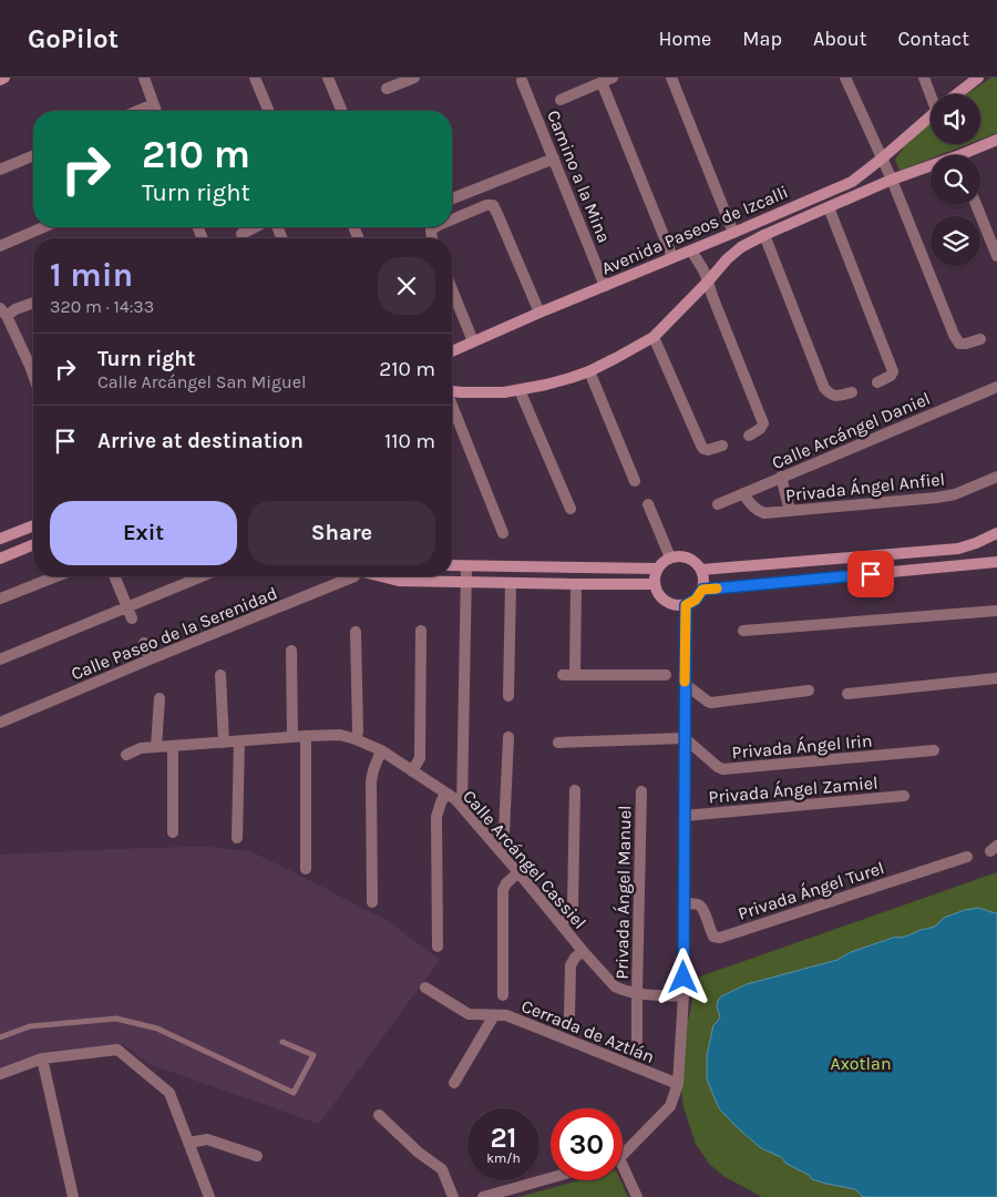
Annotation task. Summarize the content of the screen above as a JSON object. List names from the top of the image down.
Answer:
{
  "streets": {
    "street": [
      "Camino a la Mina",
      "Avenida Paseos de Izcalli",
      "Calle Arcángel Daniel",
      "Privada Ángel Anfiel",
      "Calle Paseo de la Serenidad",
      "Privada Ángel Irin",
      "Privada Ángel Zamiel",
      "Calle Arcángel Cassiel",
      "Privada Ángel Turel",
      "Privada Ángel Manuel",
      "Cerrada de Aztlán"
    ]
  },
  "crossings": [
    ["Camino a la Mina", "Avenida Paseos de Izcalli"],
    ["Calle Arcángel Daniel", "Privada Ángel Anfiel"],
    ["Calle Arcángel Cassiel", "Privada Ángel Manuel"]
  ],
  "parks": ["Axotlan"],
  "page": {
    "header": "GoPilot",
    "nav": [
      "Home",
      "Map",
      "About",
      "Contact"
    ],
    "turn": ["210 m", "Turn right"],
    "heading": ["1 min", "320 m · 14:33"],
    "list": [
      {
        "name": "Turn right",
        "note": "Calle Arcángel San Miguel",
        "value": "210 m"
      },
      {
        "name": "Arrive at destination",
        "value": "110 m"
      }
    ],
    "buttons": ["Exit", "Share"],
    "speed": "21 km/h",
    "limit": "30"
  }
}
